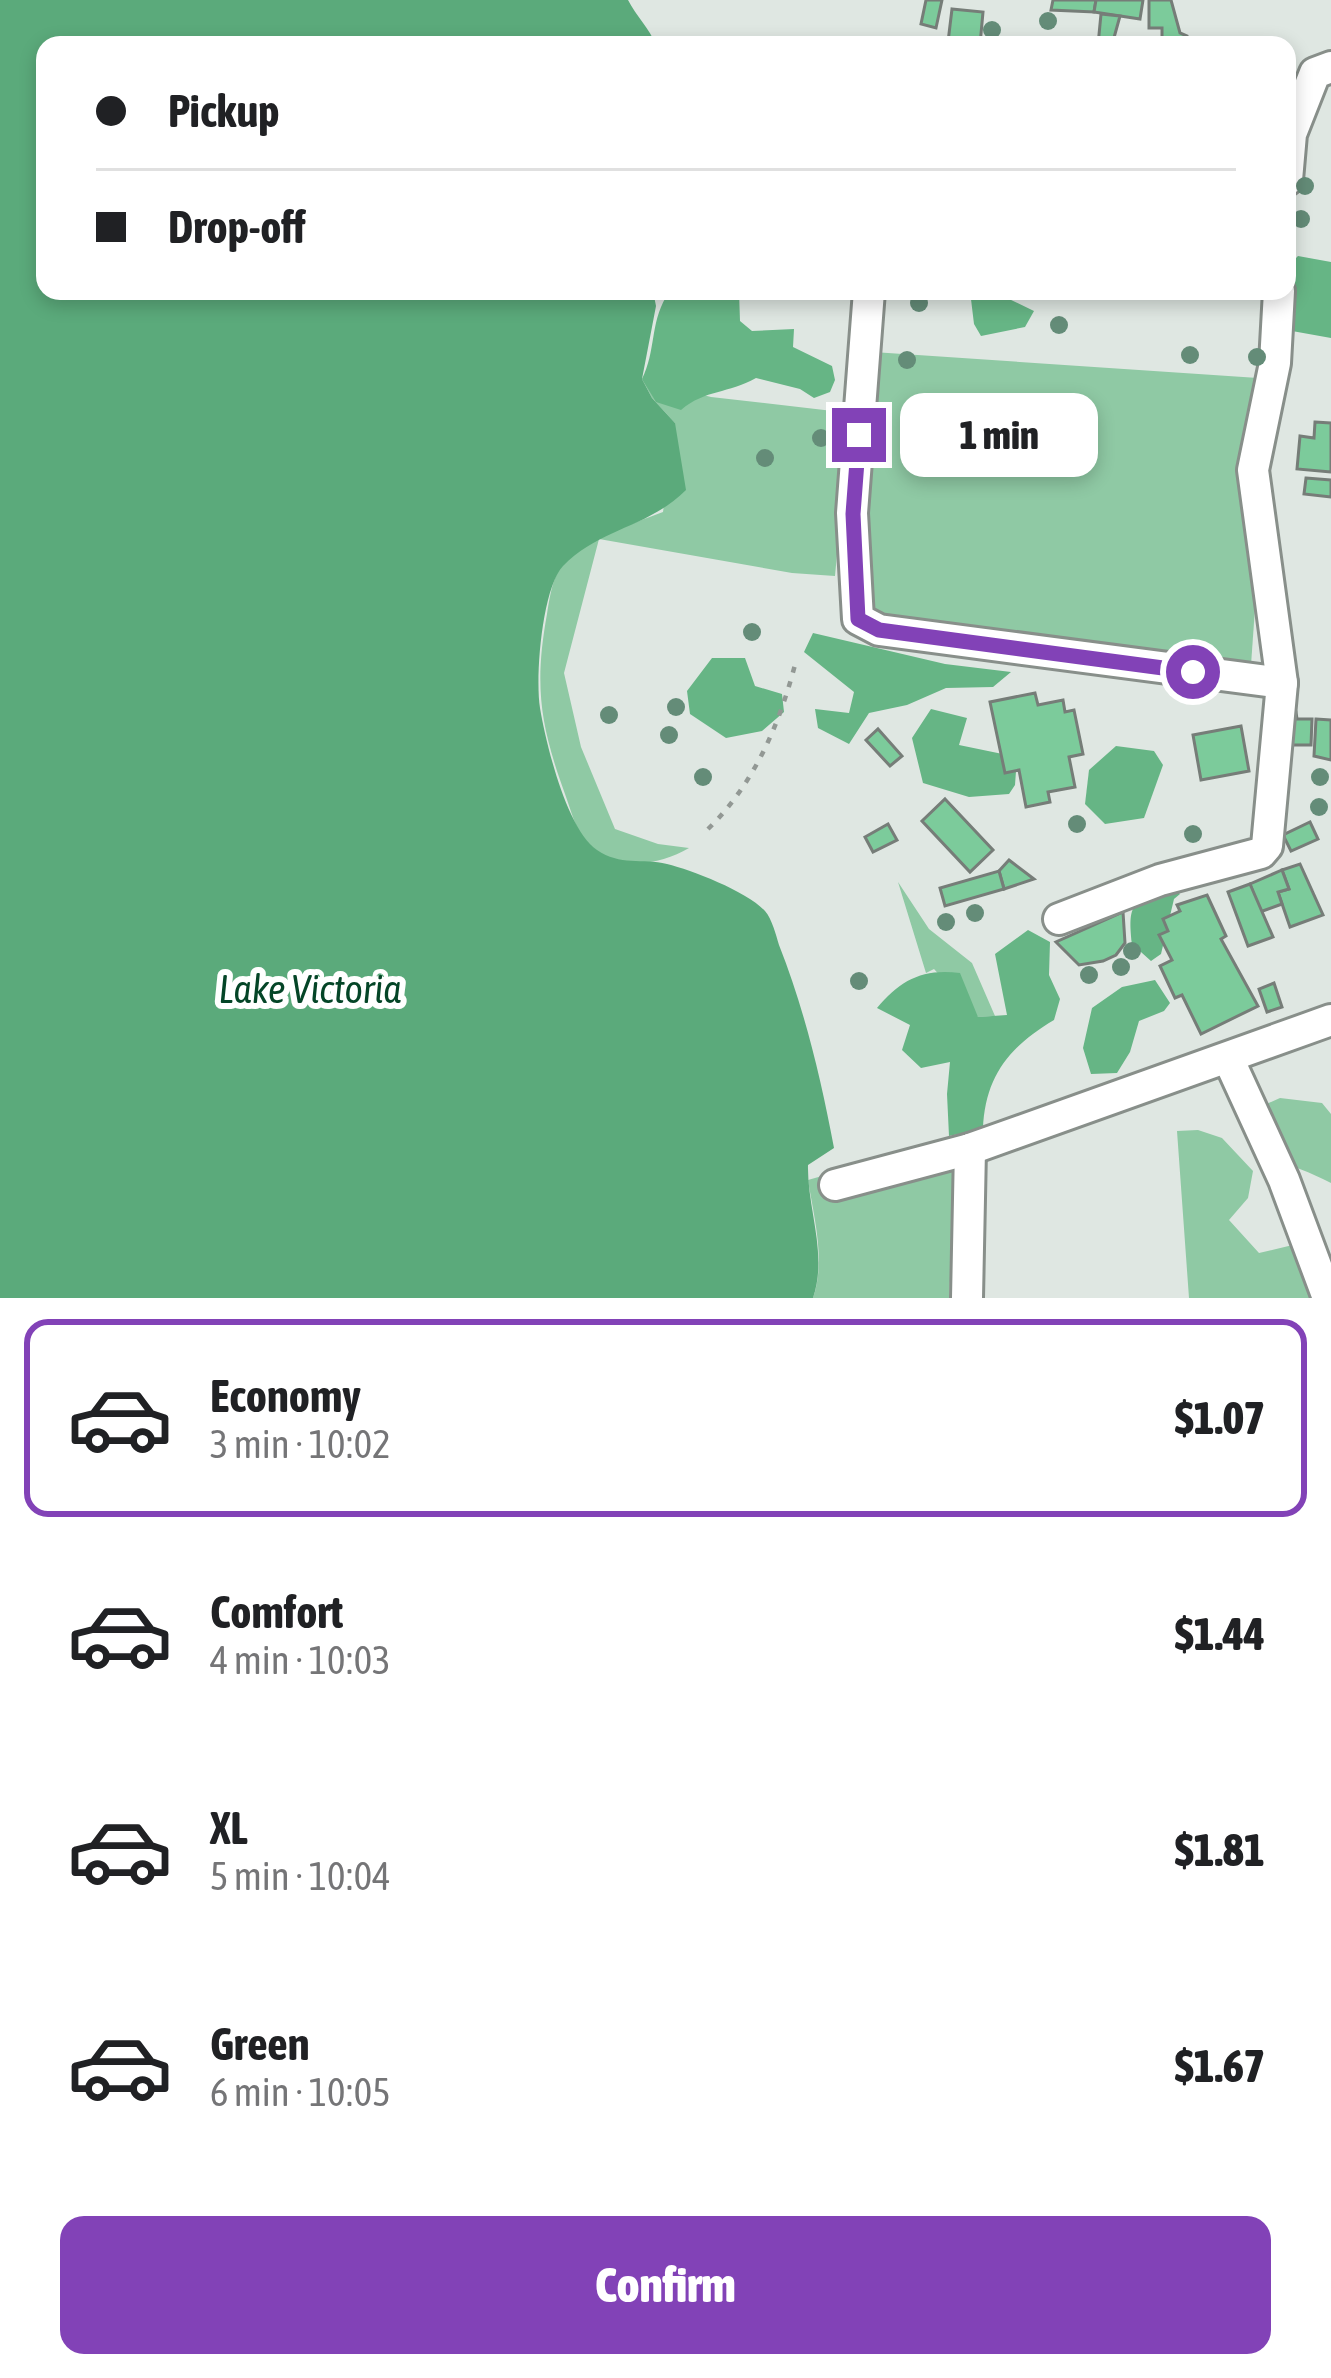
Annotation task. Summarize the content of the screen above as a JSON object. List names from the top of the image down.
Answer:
{
  "water": ["Lake Victoria"],
  "page": {
    "banner": ["Pickup", "Drop-off"],
    "bubble": "1 min",
    "list": [
      {
        "name": "Economy",
        "note": "3 min · 10:02",
        "value": "$1.07"
      },
      {
        "name": "Comfort",
        "note": "4 min · 10:03",
        "value": "$1.44"
      },
      {
        "name": "XL",
        "note": "5 min · 10:04",
        "value": "$1.81"
      },
      {
        "name": "Green",
        "note": "6 min · 10:05",
        "value": "$1.67"
      }
    ],
    "buttons": "Confirm"
  }
}
